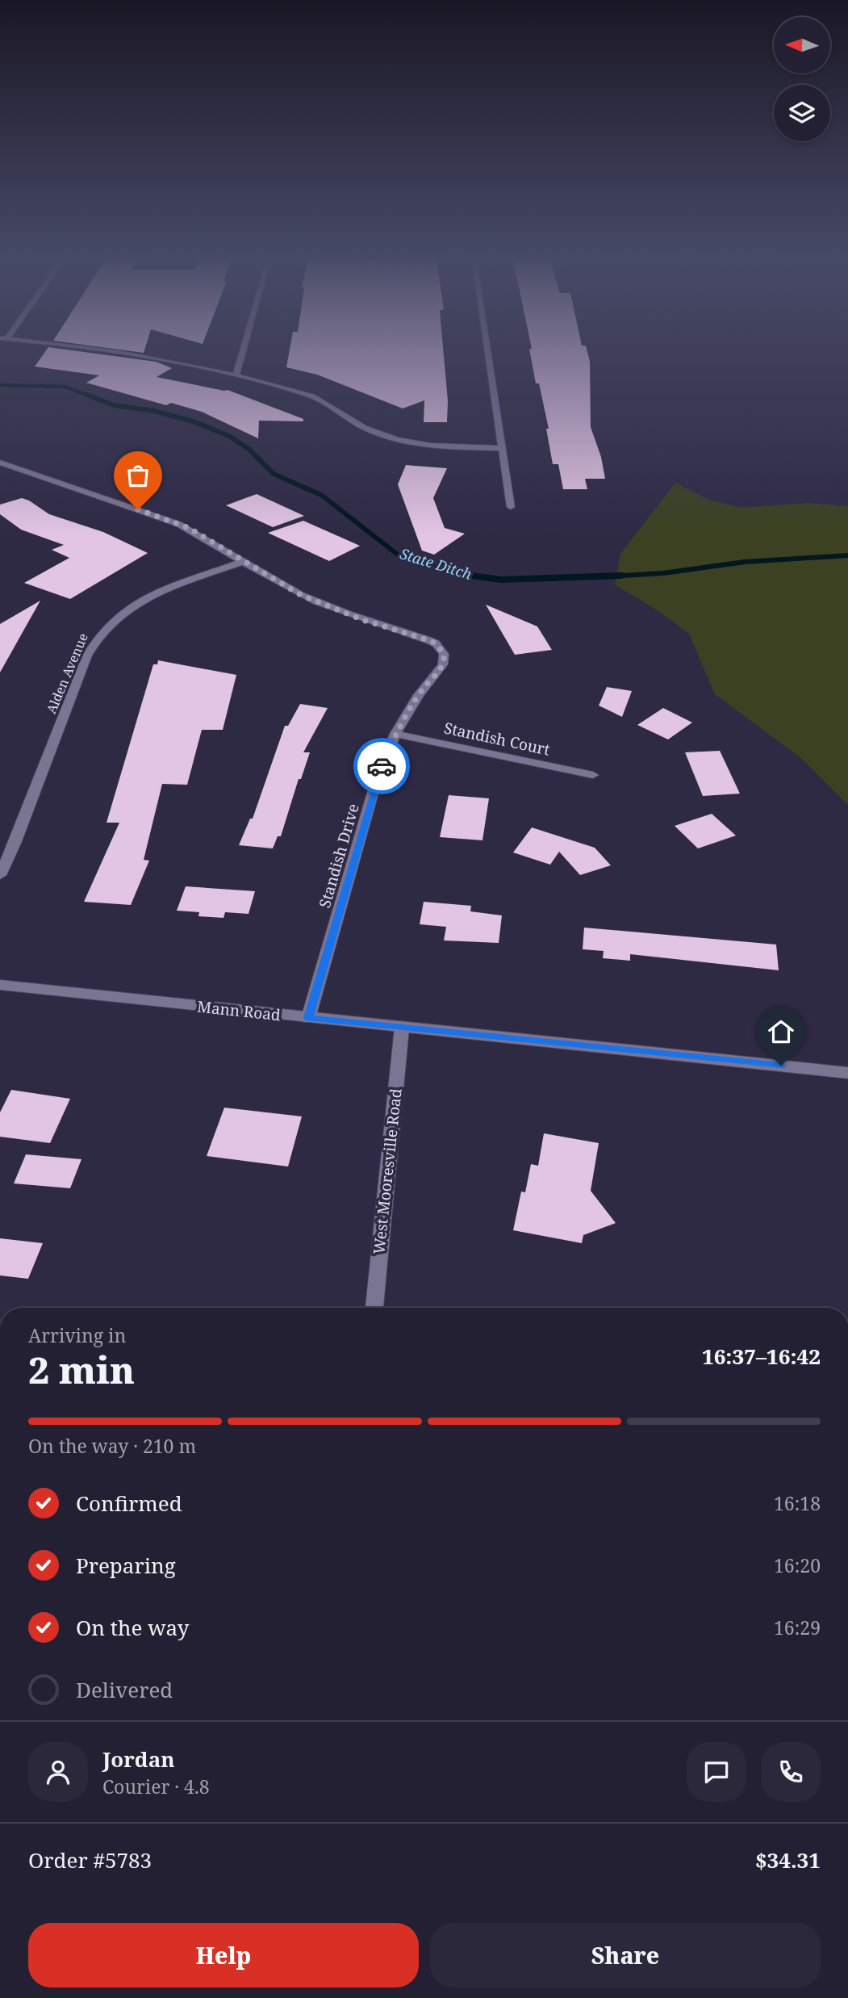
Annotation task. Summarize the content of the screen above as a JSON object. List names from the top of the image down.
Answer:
{
  "streets": {
    "street": [
      "Alden Avenue",
      "Standish Court",
      "Standish Drive",
      "Mann Road",
      "West Mooresville Road"
    ]
  },
  "crossings": [
    ["Alden Avenue", "Standish Drive"],
    ["Standish Court", "Standish Drive"],
    ["Standish Drive", "Mann Road"],
    ["Mann Road", "West Mooresville Road"]
  ],
  "water": ["State Ditch"],
  "north": "left",
  "page": {
    "heading": ["2 min", "Arriving in", "16:37–16:42"],
    "panel": [
      "Jordan",
      "Courier · 4.8",
      "Order #5783",
      "$34.31"
    ],
    "bar": "On the way · 210 m",
    "list": [
      ["Confirmed", "16:18"],
      ["Preparing", "16:20"],
      ["On the way", "16:29"],
      "Delivered"
    ],
    "buttons": ["Help", "Share"]
  }
}
